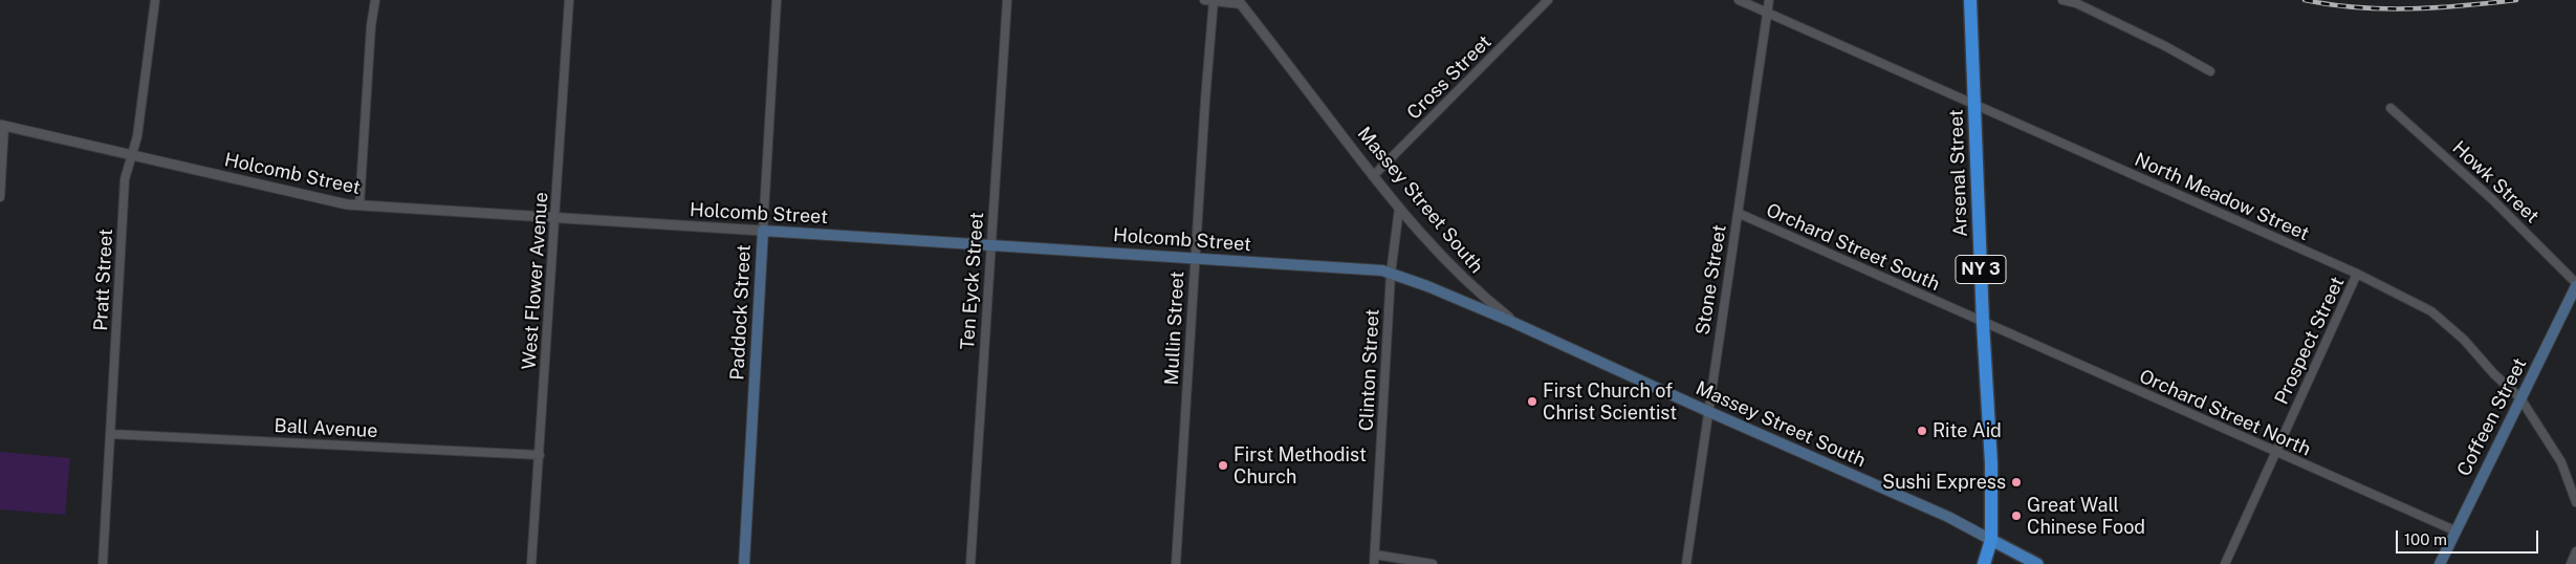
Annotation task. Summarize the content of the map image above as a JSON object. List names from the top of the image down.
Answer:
{
  "streets": {
    "highway": ["Arsenal Street", "NY 3"],
    "main road": [
      "Holcomb Street",
      "Massey Street South",
      "Paddock Street",
      "Coffeen Street"
    ],
    "street": [
      "Cross Street",
      "Howk Street",
      "North Meadow Street",
      "Orchard Street South",
      "Pratt Street",
      "Stone Street",
      "West Flower Avenue",
      "Ten Eyck Street",
      "Mullin Street",
      "Prospect Street",
      "Clinton Street",
      "Orchard Street North",
      "Ball Avenue"
    ]
  },
  "crossings": [
    ["Cross Street", "Massey Street South"],
    ["Arsenal Street", "North Meadow Street"],
    ["Arsenal Street", "Massey Street South"],
    ["Arsenal Street", "Orchard Street South"],
    ["Arsenal Street", "Orchard Street North"],
    ["Holcomb Street", "Massey Street South"],
    ["Holcomb Street", "Pratt Street"],
    ["Holcomb Street", "West Flower Avenue"],
    ["Holcomb Street", "Ten Eyck Street"],
    ["Holcomb Street", "Paddock Street"],
    ["Holcomb Street", "Mullin Street"],
    ["Holcomb Street", "Clinton Street"],
    ["Howk Street", "Coffeen Street"],
    ["North Meadow Street", "Stone Street"],
    ["North Meadow Street", "Prospect Street"],
    ["North Meadow Street", "Coffeen Street"],
    ["Massey Street South", "Stone Street"],
    ["Massey Street South", "Clinton Street"],
    ["Orchard Street South", "Stone Street"],
    ["Orchard Street South", "Orchard Street North"],
    ["Pratt Street", "Ball Avenue"],
    ["West Flower Avenue", "Ball Avenue"],
    ["Prospect Street", "Orchard Street North"],
    ["Orchard Street North", "Coffeen Street"]
  ],
  "places": [
    "First Church of Christ Scientist",
    "Rite Aid",
    "First Methodist Church",
    "Sushi Express",
    "Great Wall Chinese Food"
  ],
  "scale_bar": "100 m"
}
